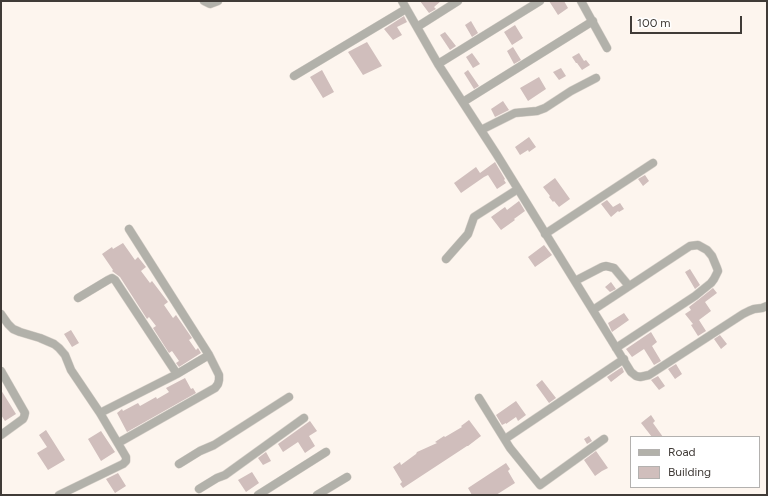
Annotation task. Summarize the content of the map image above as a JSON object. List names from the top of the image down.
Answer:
{
  "legend": ["Road", "Building"],
  "scale_bar": "100 m"
}
